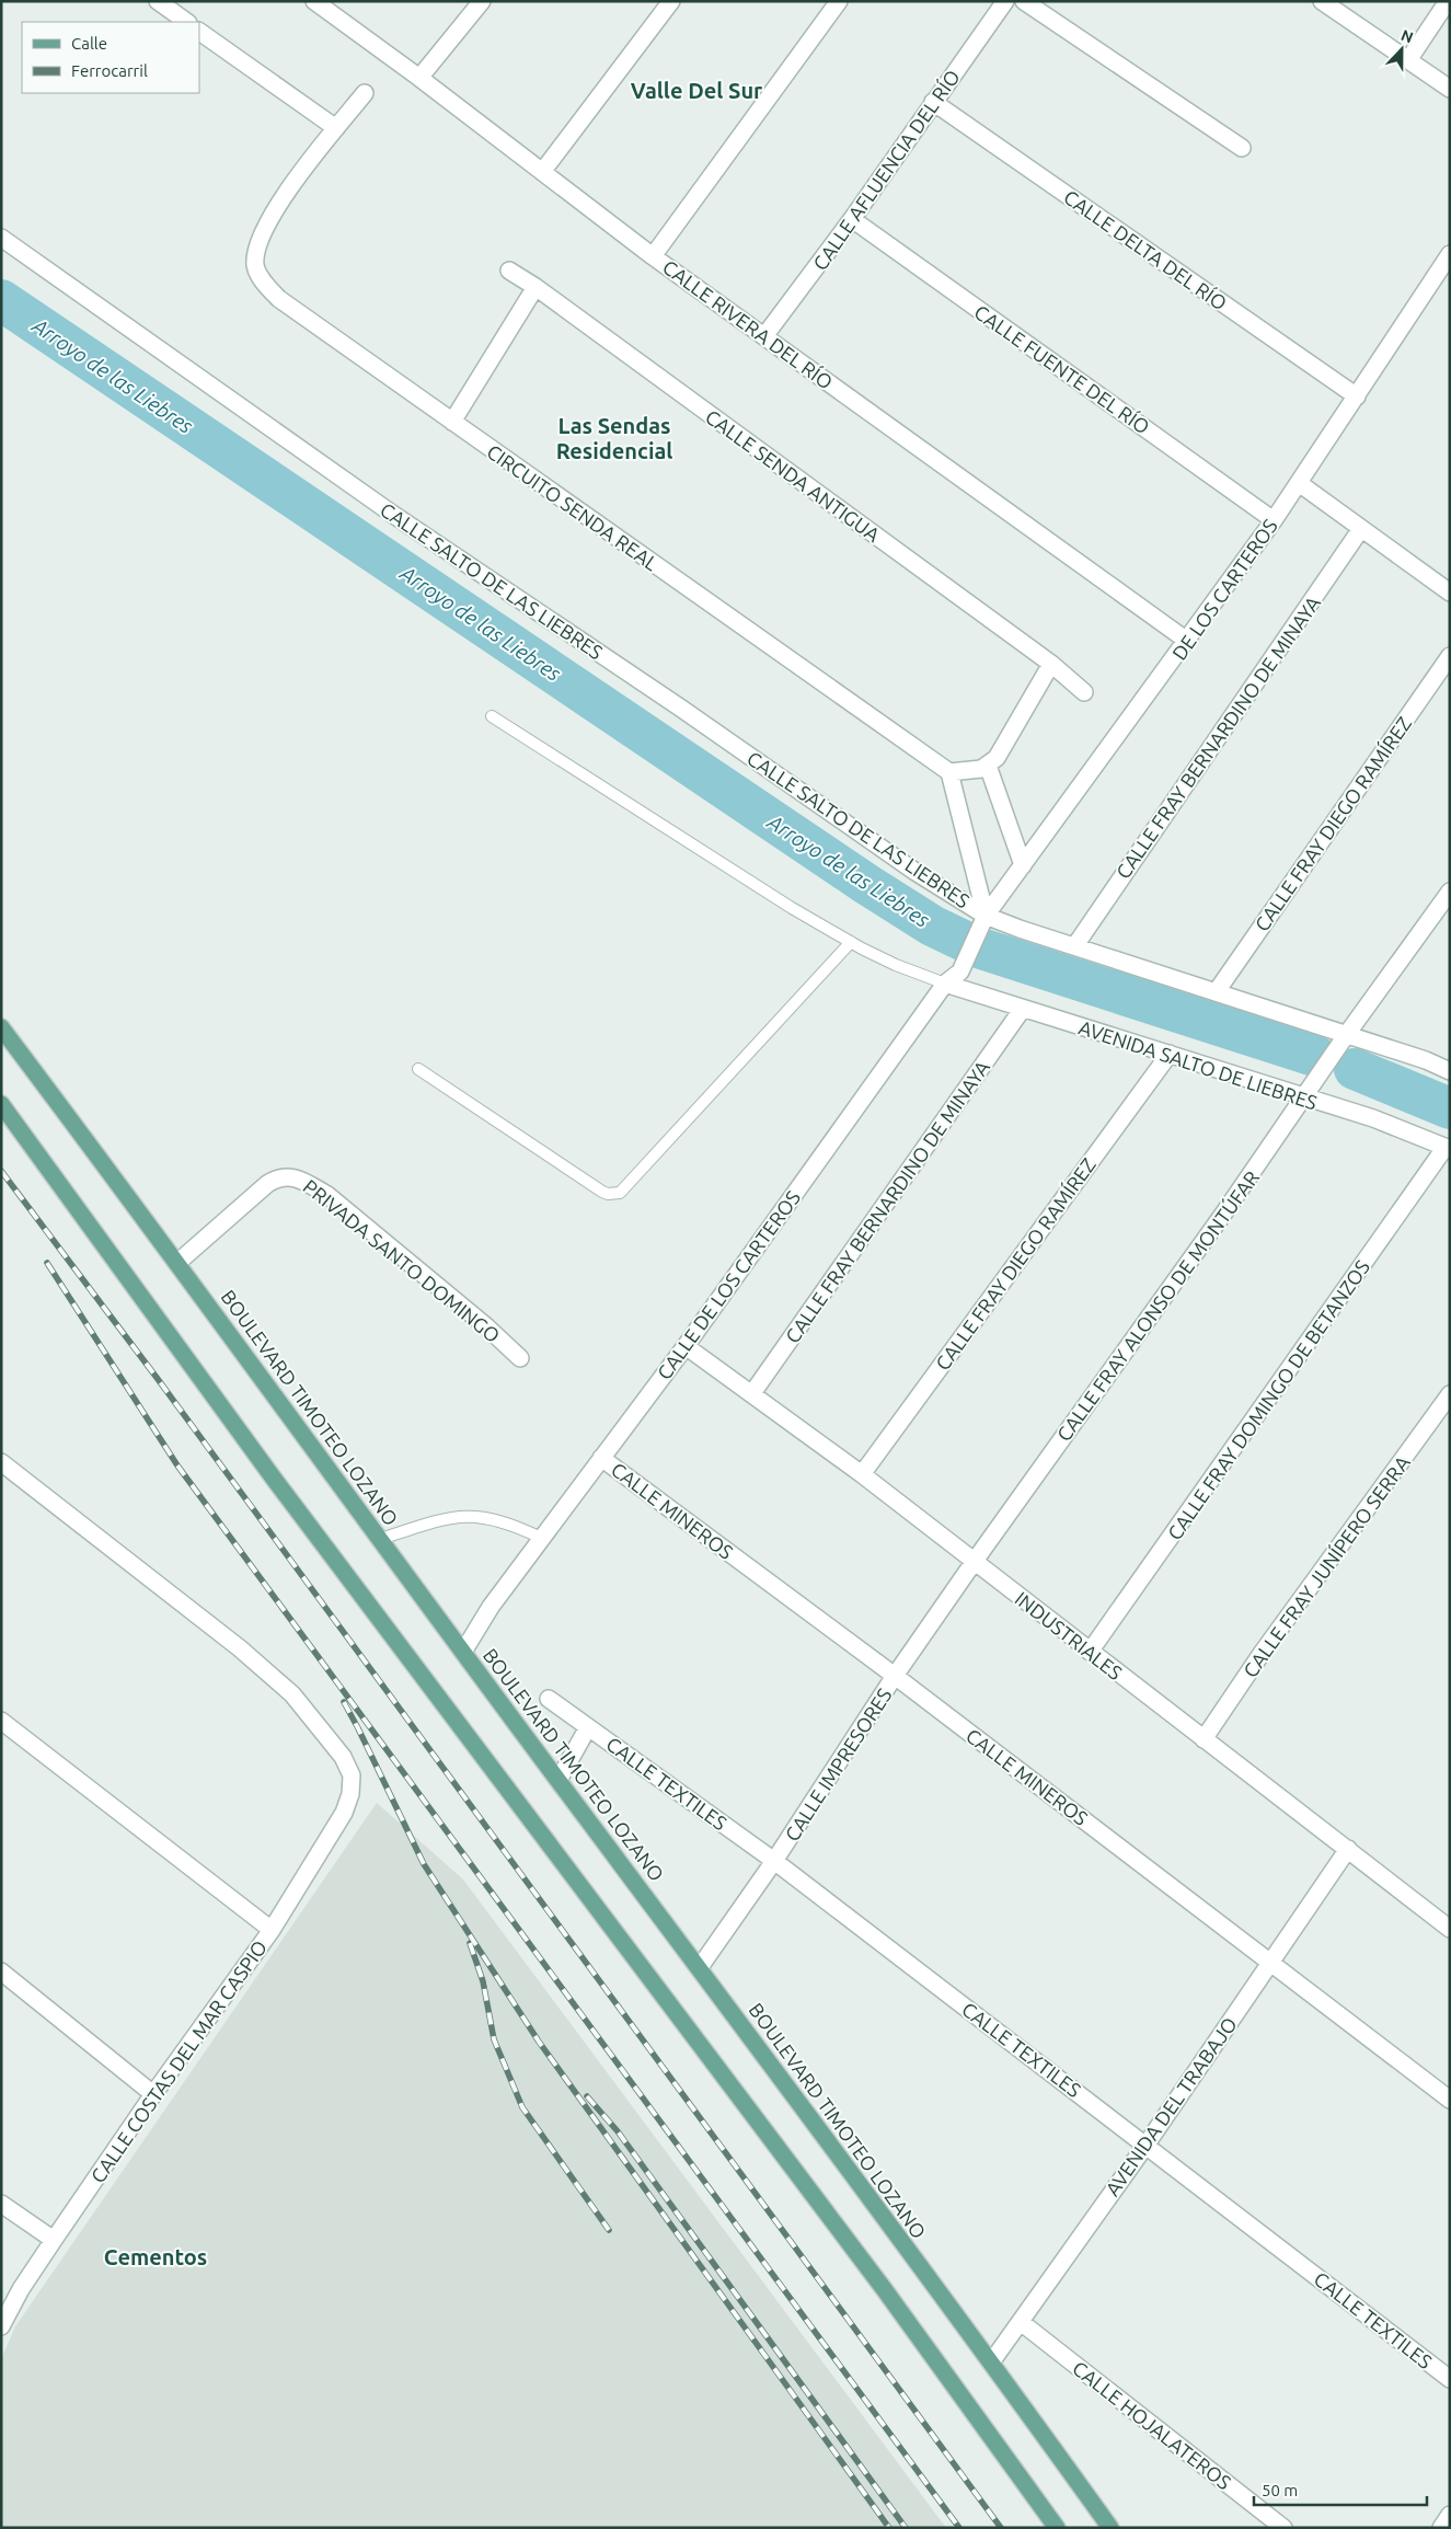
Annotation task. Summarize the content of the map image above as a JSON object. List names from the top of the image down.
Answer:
{
  "streets": {
    "main road": ["BOULEVARD TIMOTEO LOZANO"],
    "street": [
      "CALLE AFLUENCIA DEL RÍO",
      "CALLE DELTA DEL RÍO",
      "CALLE RIVERA DEL RÍO",
      "CALLE FUENTE DEL RÍO",
      "CALLE SENDA ANTIGUA",
      "CIRCUITO SENDA REAL",
      "CALLE SALTO DE LAS LIEBRES",
      "DE LOS CARTEROS",
      "CALLE FRAY BERNARDINO DE MINAYA",
      "CALLE FRAY DIEGO RAMÍREZ",
      "AVENIDA SALTO DE LIEBRES",
      "PRIVADA SANTO DOMINGO",
      "CALLE DE LOS CARTEROS",
      "CALLE FRAY ALONSO DE MONTÚFAR",
      "CALLE FRAY DOMINGO DE BETANZOS",
      "CALLE MINEROS",
      "CALLE FRAY JUNÍPERO SERRA",
      "INDUSTRIALES",
      "CALLE IMPRESORES",
      "CALLE TEXTILES",
      "CALLE COSTAS DEL MAR CASPIO",
      "AVENIDA DEL TRABAJO",
      "CALLE HOJALATEROS"
    ]
  },
  "crossings": [
    ["CALLE AFLUENCIA DEL RÍO", "CALLE DELTA DEL RÍO"],
    ["CALLE AFLUENCIA DEL RÍO", "CALLE RIVERA DEL RÍO"],
    ["CALLE AFLUENCIA DEL RÍO", "CALLE FUENTE DEL RÍO"],
    ["CALLE DELTA DEL RÍO", "DE LOS CARTEROS"],
    ["CALLE RIVERA DEL RÍO", "DE LOS CARTEROS"],
    ["CALLE FUENTE DEL RÍO", "DE LOS CARTEROS"],
    ["CALLE SALTO DE LAS LIEBRES", "DE LOS CARTEROS"],
    ["CALLE SALTO DE LAS LIEBRES", "CALLE DE LOS CARTEROS"],
    ["DE LOS CARTEROS", "CALLE DE LOS CARTEROS"],
    ["CALLE FRAY BERNARDINO DE MINAYA", "AVENIDA SALTO DE LIEBRES"],
    ["CALLE FRAY BERNARDINO DE MINAYA", "INDUSTRIALES"],
    ["CALLE FRAY DIEGO RAMÍREZ", "AVENIDA SALTO DE LIEBRES"],
    ["CALLE FRAY DIEGO RAMÍREZ", "INDUSTRIALES"],
    ["AVENIDA SALTO DE LIEBRES", "CALLE DE LOS CARTEROS"],
    ["AVENIDA SALTO DE LIEBRES", "CALLE FRAY ALONSO DE MONTÚFAR"],
    ["AVENIDA SALTO DE LIEBRES", "CALLE FRAY DOMINGO DE BETANZOS"],
    ["PRIVADA SANTO DOMINGO", "BOULEVARD TIMOTEO LOZANO"],
    ["CALLE DE LOS CARTEROS", "BOULEVARD TIMOTEO LOZANO"],
    ["CALLE DE LOS CARTEROS", "CALLE MINEROS"],
    ["CALLE DE LOS CARTEROS", "INDUSTRIALES"],
    ["CALLE FRAY ALONSO DE MONTÚFAR", "INDUSTRIALES"],
    ["CALLE FRAY ALONSO DE MONTÚFAR", "CALLE IMPRESORES"],
    ["CALLE FRAY DOMINGO DE BETANZOS", "INDUSTRIALES"],
    ["BOULEVARD TIMOTEO LOZANO", "CALLE IMPRESORES"],
    ["BOULEVARD TIMOTEO LOZANO", "CALLE TEXTILES"],
    ["BOULEVARD TIMOTEO LOZANO", "AVENIDA DEL TRABAJO"],
    ["CALLE MINEROS", "CALLE IMPRESORES"],
    ["CALLE MINEROS", "AVENIDA DEL TRABAJO"],
    ["CALLE FRAY JUNÍPERO SERRA", "INDUSTRIALES"],
    ["INDUSTRIALES", "CALLE IMPRESORES"],
    ["INDUSTRIALES", "AVENIDA DEL TRABAJO"],
    ["CALLE IMPRESORES", "CALLE TEXTILES"],
    ["CALLE TEXTILES", "AVENIDA DEL TRABAJO"],
    ["AVENIDA DEL TRABAJO", "CALLE HOJALATEROS"]
  ],
  "districts": ["Valle Del Sur", "Las Sendas Residencial", "Cementos"],
  "water": ["Arroyo de las Liebres"],
  "legend": ["Calle", "Ferrocarril"],
  "scale_bar": "50 m",
  "north": "top"
}
